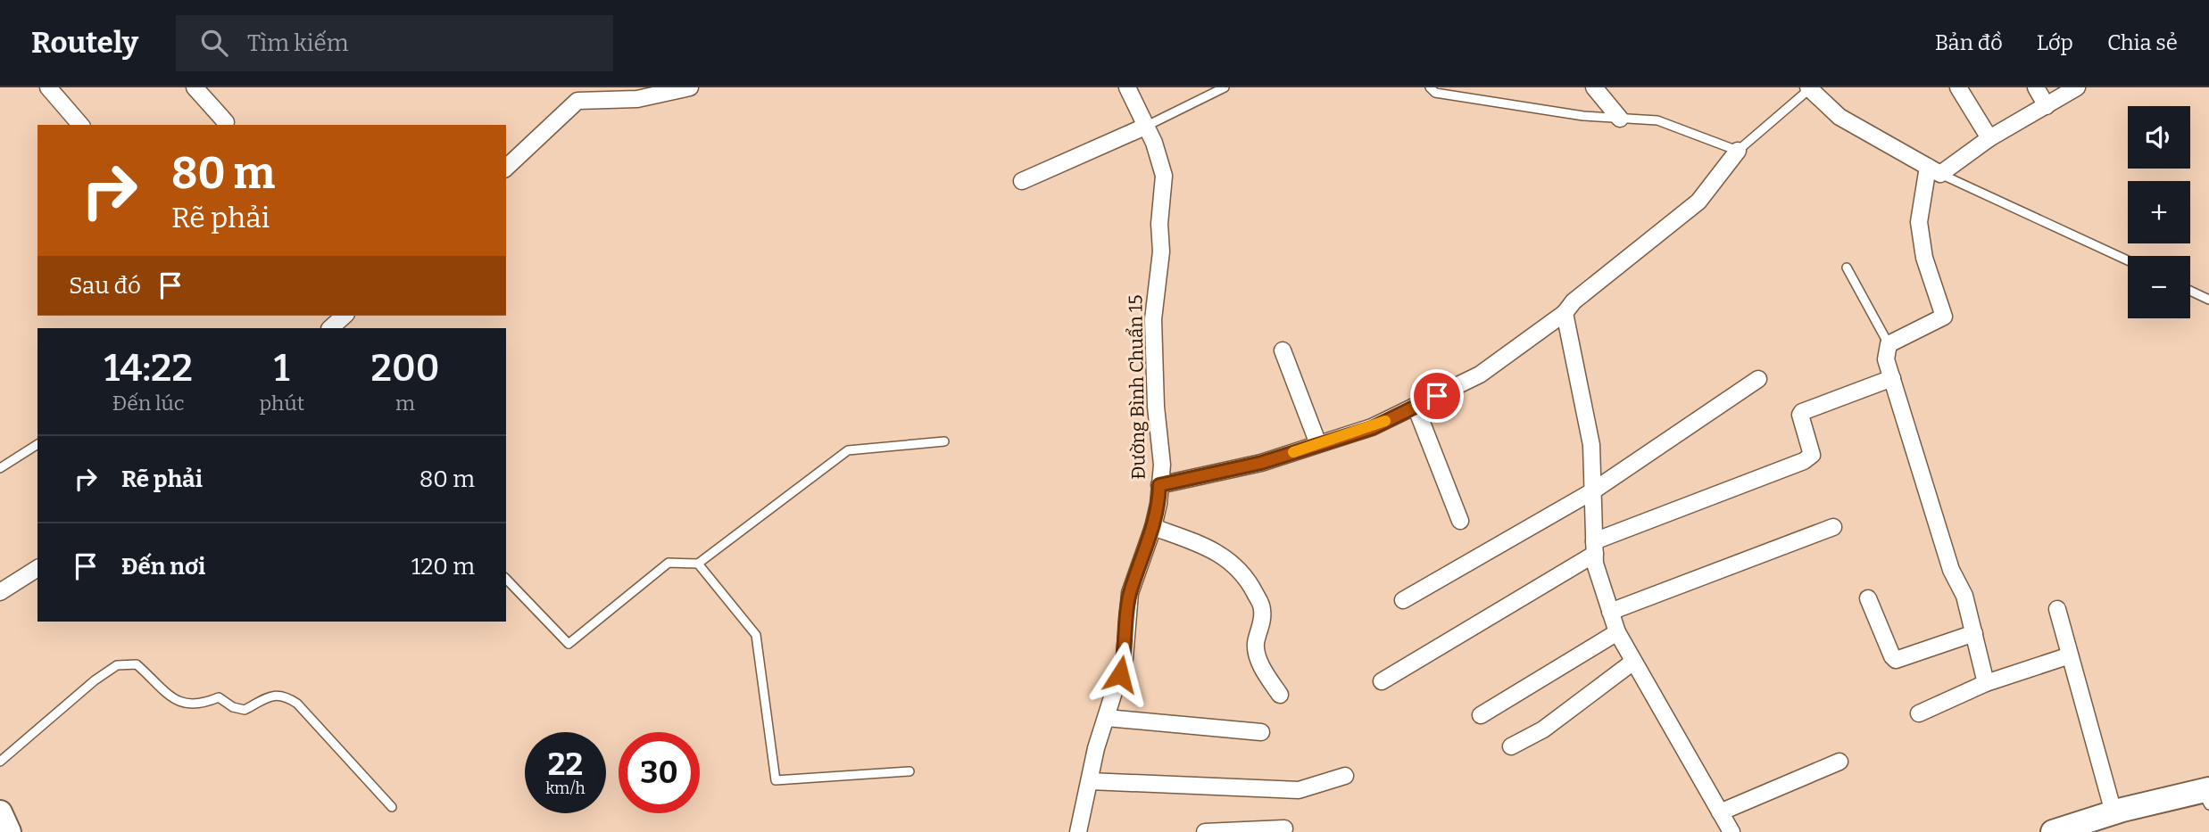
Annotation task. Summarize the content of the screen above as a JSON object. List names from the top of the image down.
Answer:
{
  "streets": {
    "street": ["Đường Bình Chuẩn 15"]
  },
  "page": {
    "header": "Routely",
    "search": "Tìm kiếm",
    "nav": ["Bản đồ", "Lớp", "Chia sẻ"],
    "map_buttons": ["+", "−"],
    "turn": ["80 m", "Rẽ phải"],
    "then": "Sau đó",
    "eta": [
      "14:22",
      "Đến lúc",
      "1",
      "phút",
      "200",
      "m"
    ],
    "list": [
      {
        "name": "Rẽ phải",
        "value": "80 m"
      },
      {
        "name": "Đến nơi",
        "value": "120 m"
      }
    ],
    "speed": "22 km/h",
    "limit": "30"
  }
}
